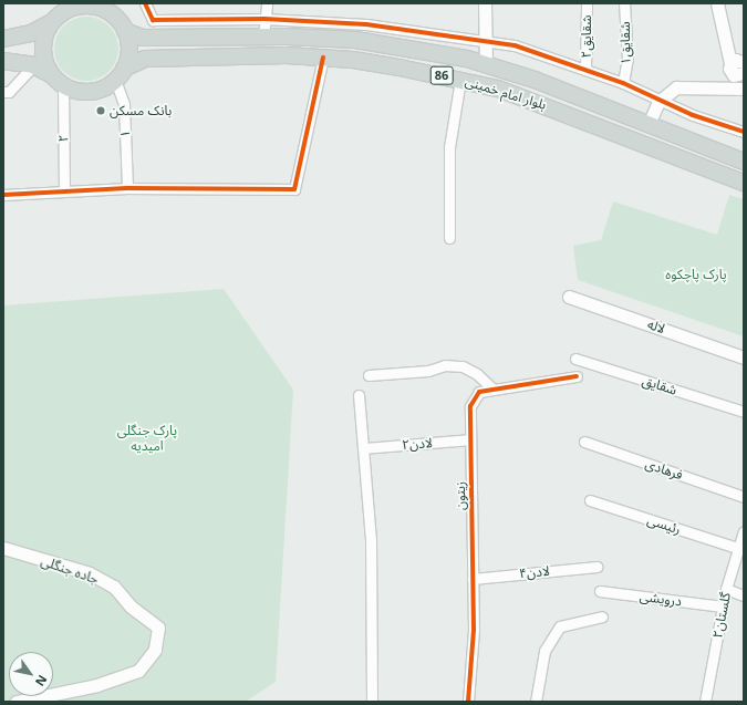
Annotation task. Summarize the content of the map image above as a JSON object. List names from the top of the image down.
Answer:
{
  "streets": {
    "main road": ["86", "بلوار امام خمینی"],
    "street": [
      "شقایق۲",
      "شقایق۱",
      "۱",
      "۲",
      "لاله",
      "شقایق",
      "لادن۲",
      "فرهادی",
      "زیتون",
      "رئیسی",
      "جاده جنگلی",
      "لادن۴",
      "درویشی",
      "گلستان۲"
    ]
  },
  "crossings": [
    ["86", "بلوار امام خمینی"],
    ["86", "۱"],
    ["86", "۲"],
    ["بلوار امام خمینی", "۱"],
    ["بلوار امام خمینی", "۲"],
    ["۱", "۲"],
    ["لادن۲", "زیتون"],
    ["زیتون", "لادن۴"],
    ["رئیسی", "گلستان۲"],
    ["درویشی", "گلستان۲"]
  ],
  "parks": ["پارک پاچکوه", "پارک جنگلی امیدیه"],
  "places": ["بانک مسکن"],
  "north": "bottom right"
}
